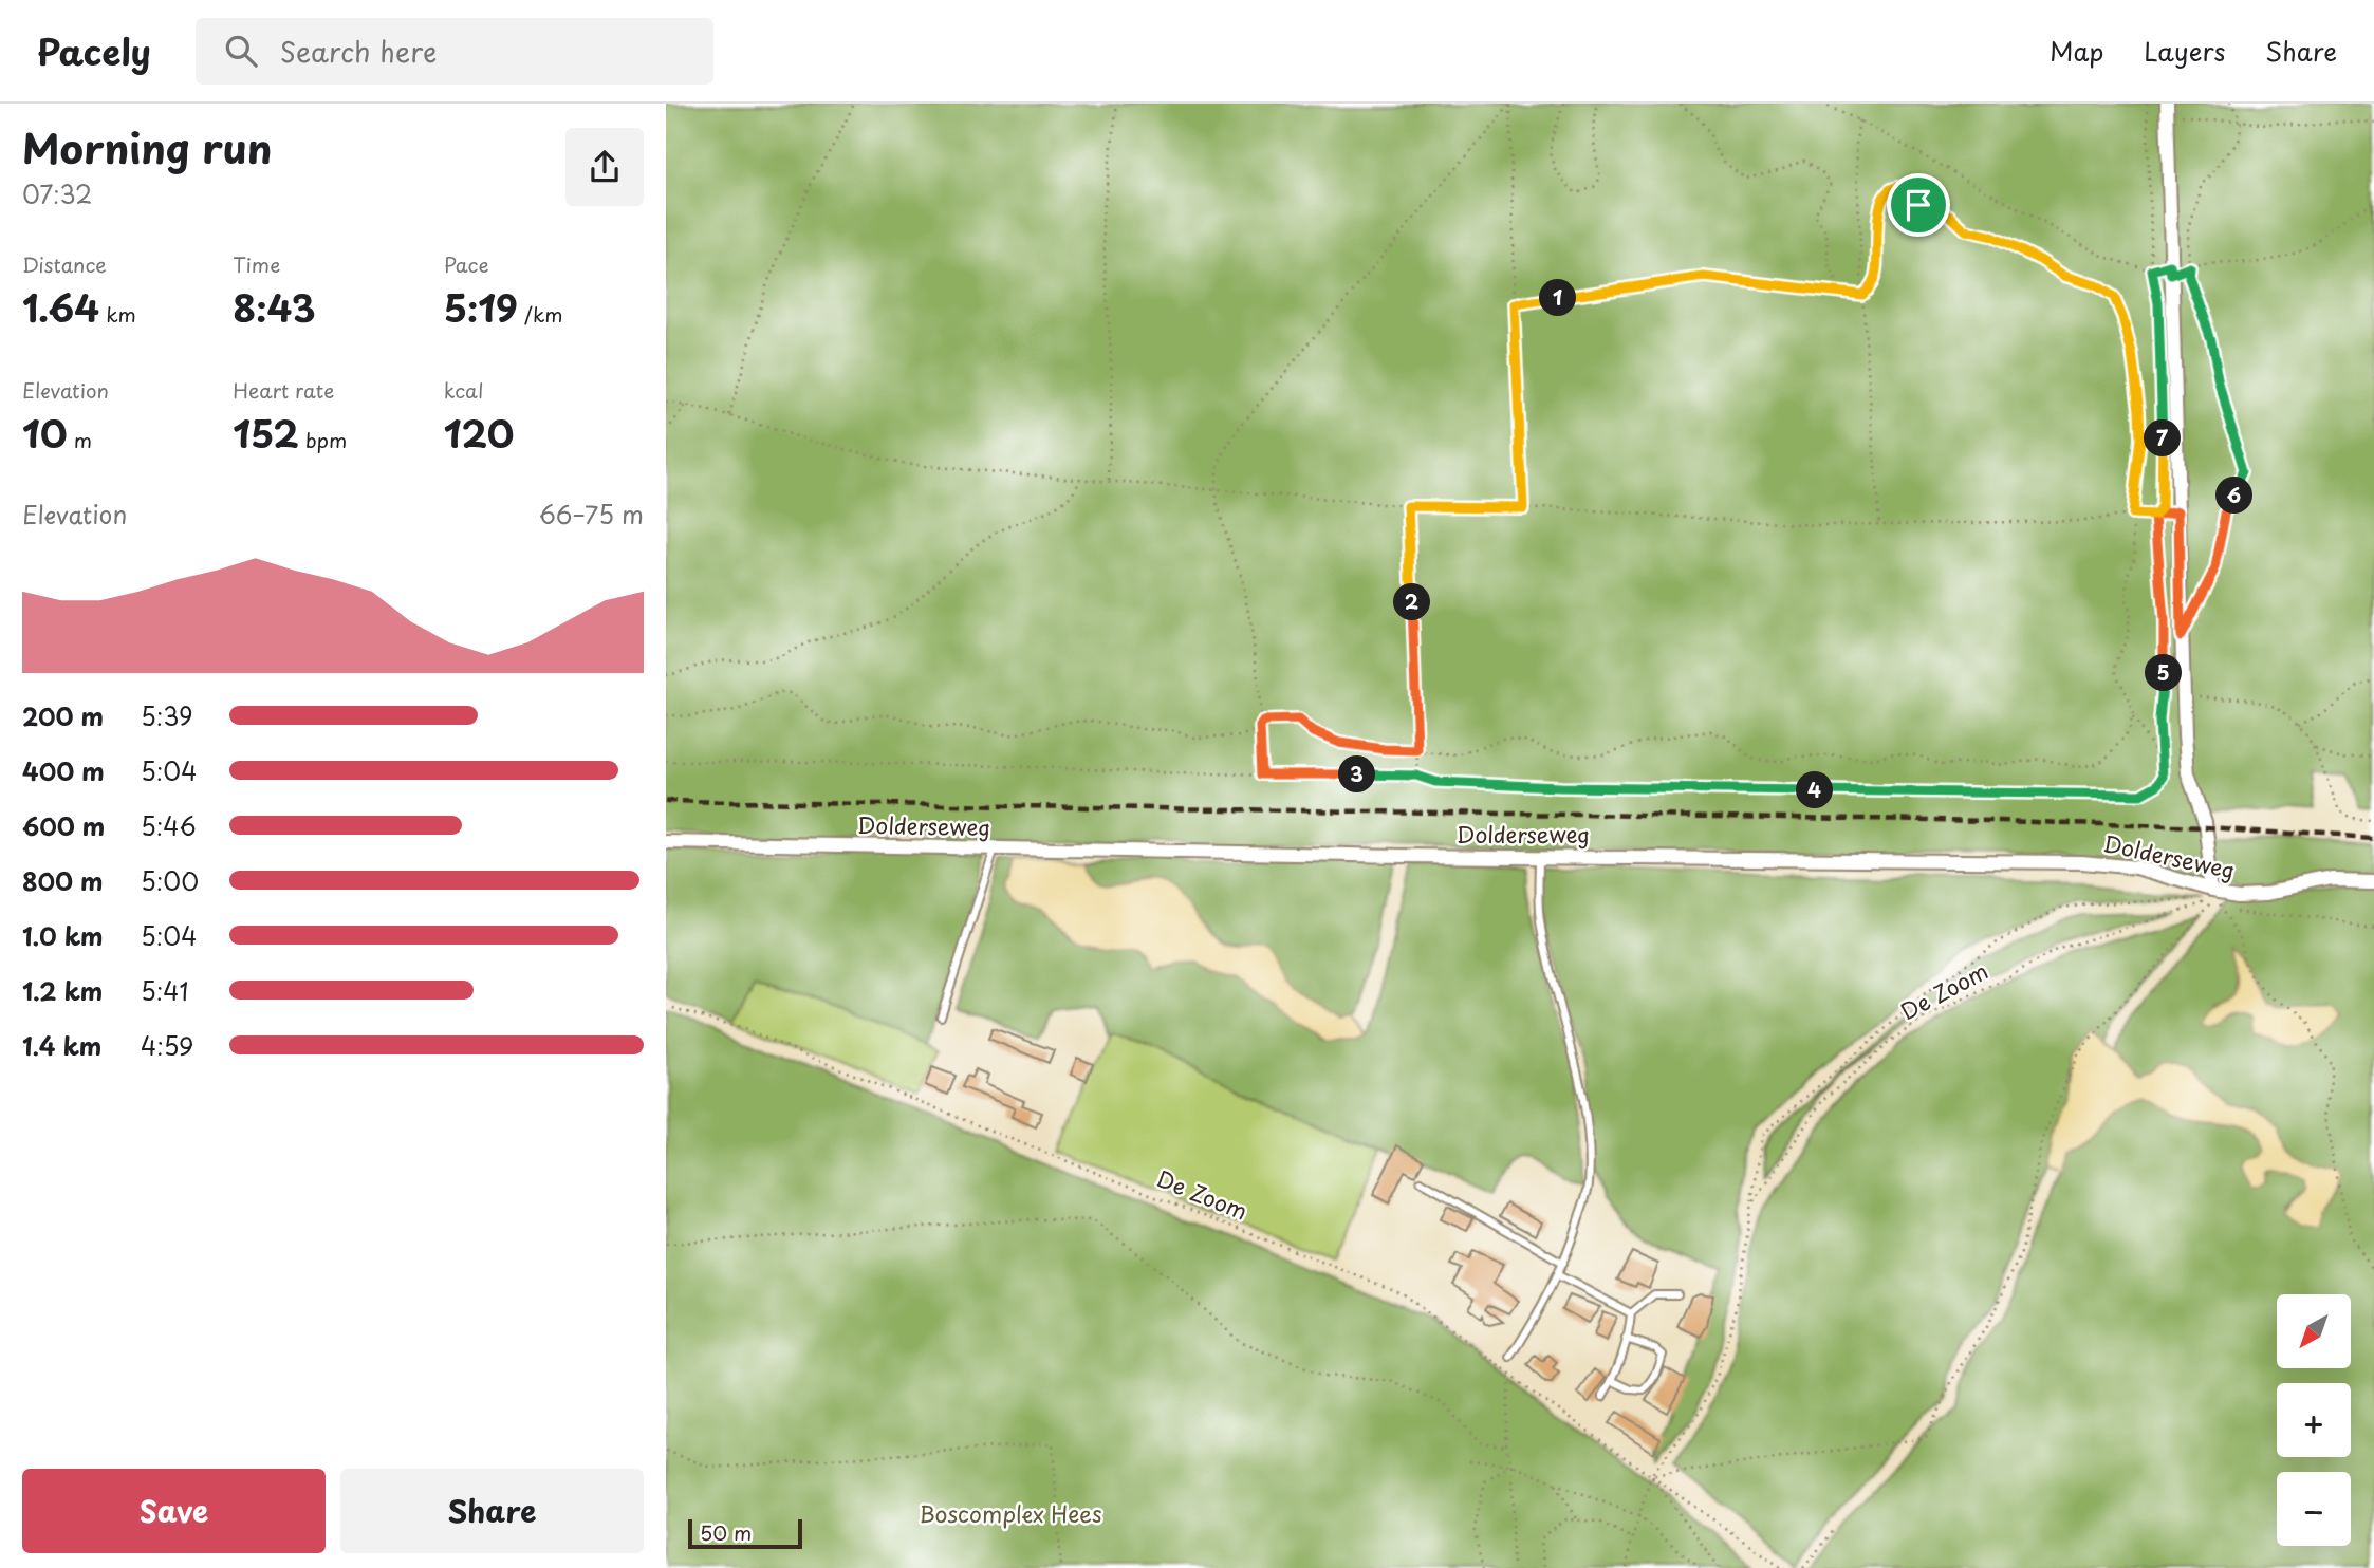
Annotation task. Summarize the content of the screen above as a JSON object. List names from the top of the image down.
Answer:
{
  "streets": {
    "street": ["Dolderseweg"],
    "path": ["De Zoom"]
  },
  "crossings": [
    ["Dolderseweg", "De Zoom"]
  ],
  "parks": ["Boscomplex Hees"],
  "scale_bar": "50 m",
  "north": "bottom left",
  "page": {
    "header": "Pacely",
    "search": "Search here",
    "nav": ["Map", "Layers", "Share"],
    "heading": ["Morning run", "07:32"],
    "stats": [
      ["Distance", "1.64 km"],
      ["Time", "8:43"],
      ["Pace", "5:19 /km"],
      ["Elevation", "10 m"],
      ["Heart rate", "152 bpm"],
      ["kcal", "120"]
    ],
    "pins": [
      "1",
      "7",
      "6",
      "2",
      "5",
      "3",
      "4"
    ],
    "chart": ["Elevation", "66–75 m"],
    "list": [
      {
        "name": "200 m",
        "note": "5:39"
      },
      {
        "name": "400 m",
        "note": "5:04"
      },
      {
        "name": "600 m",
        "note": "5:46"
      },
      {
        "name": "800 m",
        "note": "5:00"
      },
      {
        "name": "1.0 km",
        "note": "5:04"
      },
      {
        "name": "1.2 km",
        "note": "5:41"
      },
      {
        "name": "1.4 km",
        "note": "4:59"
      }
    ],
    "map_buttons": ["+", "−"],
    "buttons": ["Save", "Share"],
    "scale": "50 m"
  }
}
